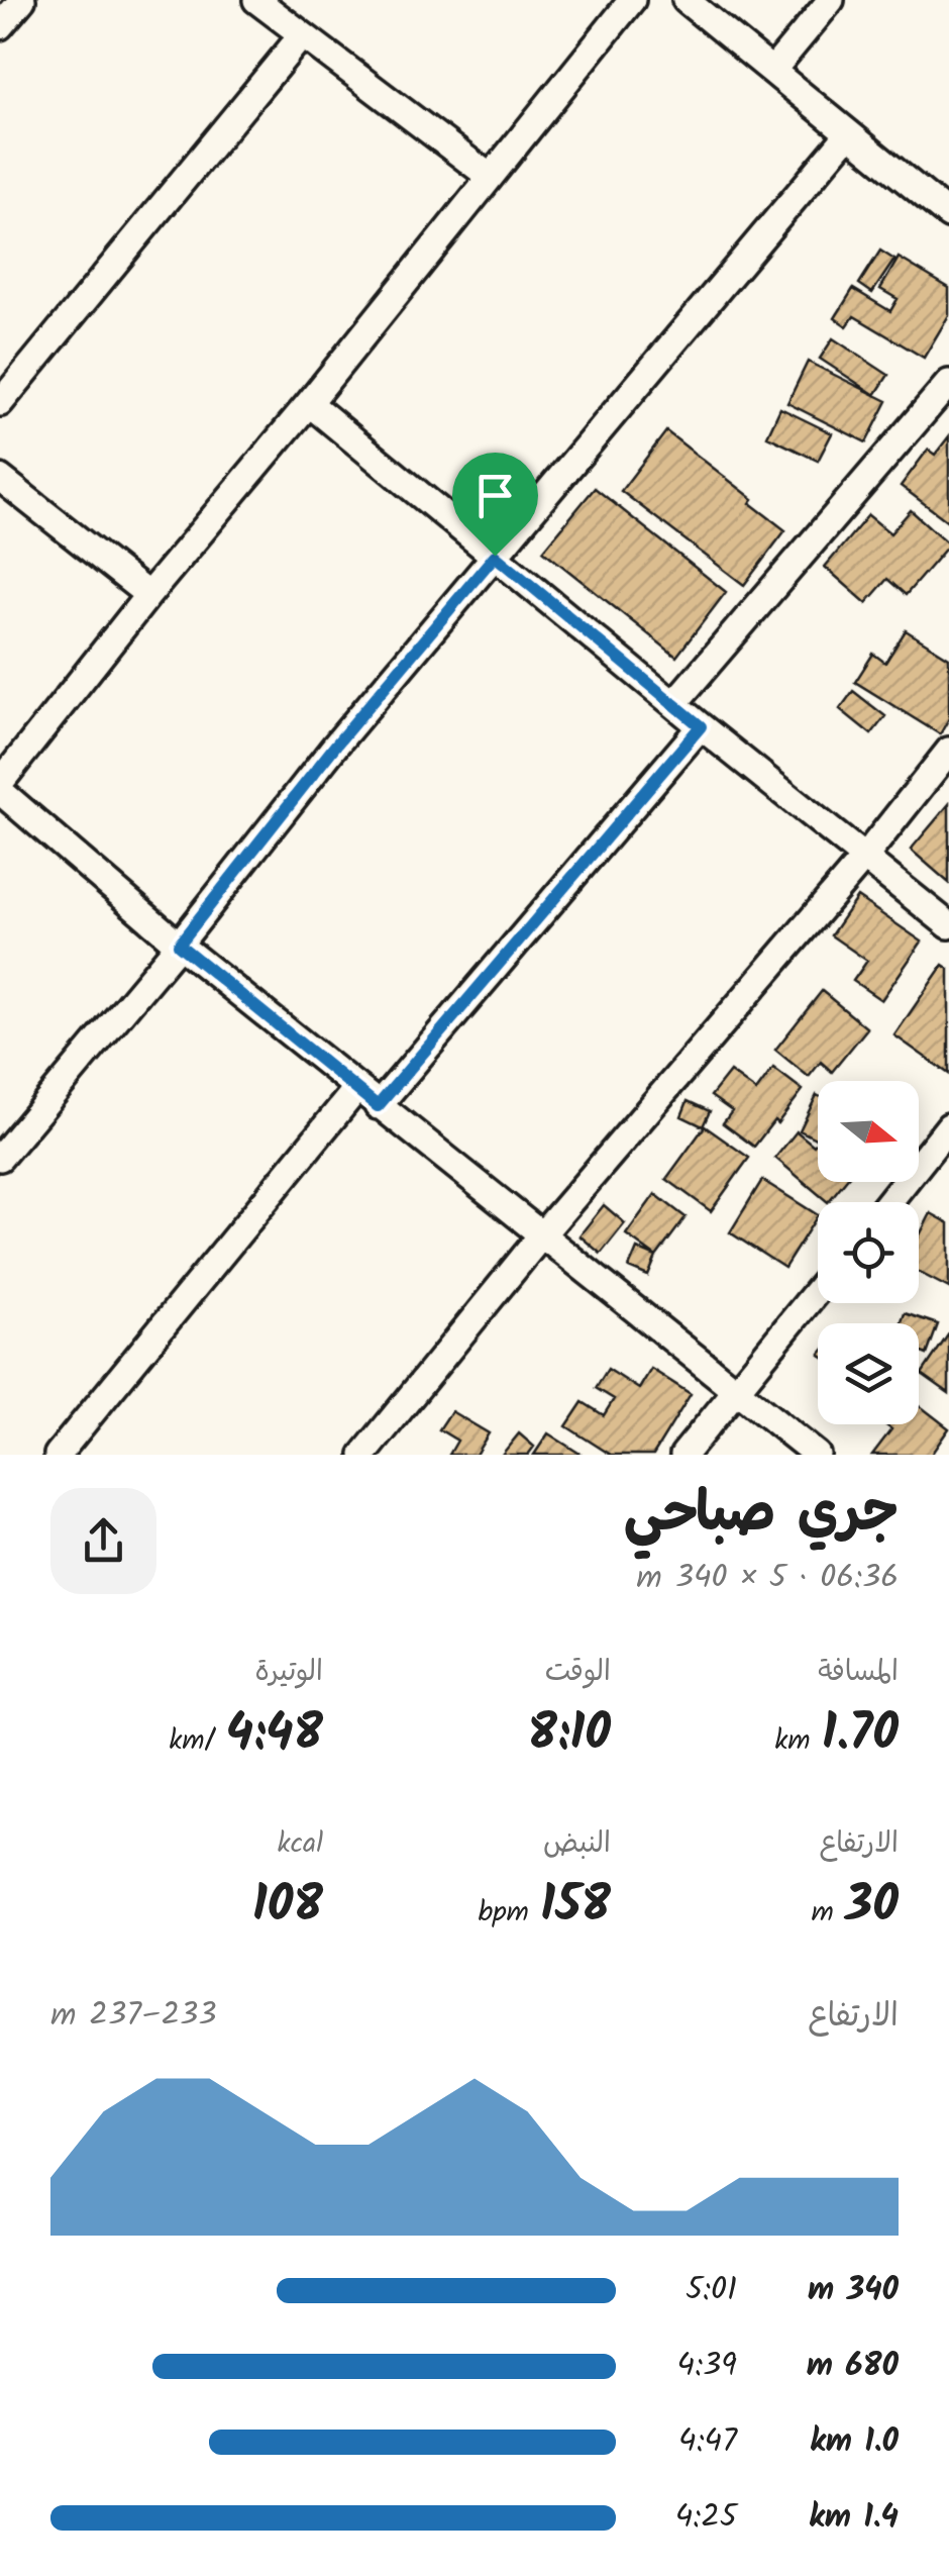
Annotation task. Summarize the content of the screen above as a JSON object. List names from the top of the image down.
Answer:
{
  "north": "right",
  "page": {
    "heading": ["جري صباحي", "06:36 · 5 × 340 m"],
    "stats": [
      ["المسافة", "1.70 km"],
      ["الوقت", "8:10"],
      ["الوتيرة", "4:48 /km"],
      ["الارتفاع", "30 m"],
      ["النبض", "158 bpm"],
      ["kcal", "108"]
    ],
    "chart": ["الارتفاع", "233–237 m"],
    "list": [
      {
        "name": "340 m",
        "note": "5:01"
      },
      {
        "name": "680 m",
        "note": "4:39"
      },
      {
        "name": "1.0 km",
        "note": "4:47"
      },
      {
        "name": "1.4 km",
        "note": "4:25"
      }
    ]
  }
}
